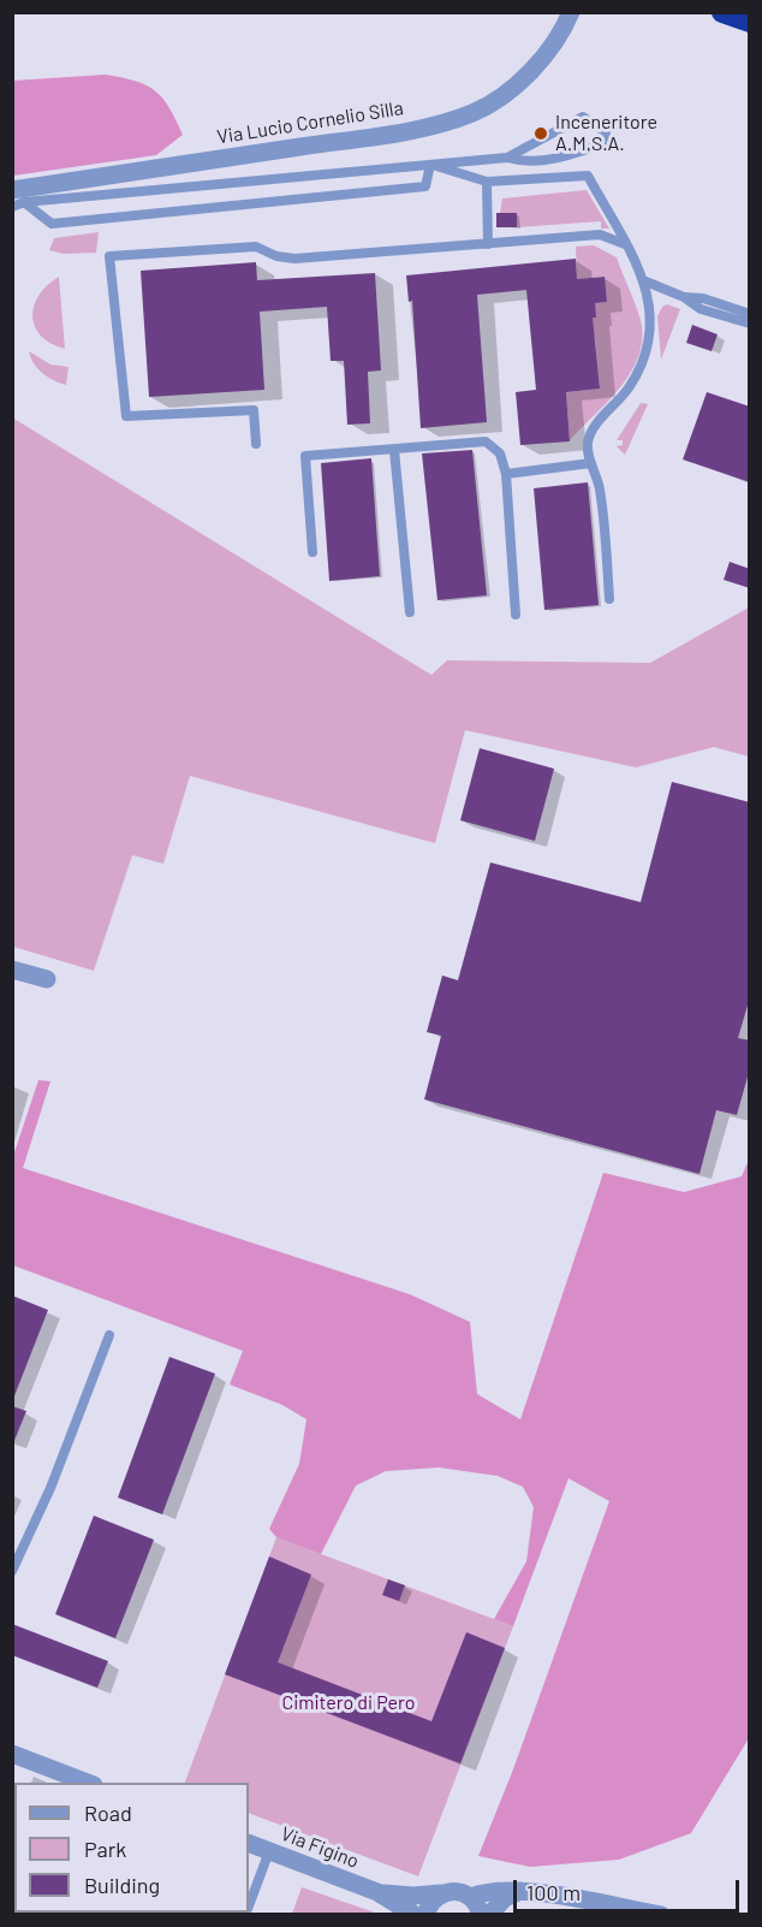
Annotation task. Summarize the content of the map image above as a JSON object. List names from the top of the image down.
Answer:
{
  "streets": {
    "street": ["Via Lucio Cornelio Silla", "Via Figino"]
  },
  "parks": ["Cimitero di Pero"],
  "places": ["Inceneritore A.M.S.A."],
  "legend": ["Road", "Park", "Building"],
  "scale_bar": "100 m"
}
